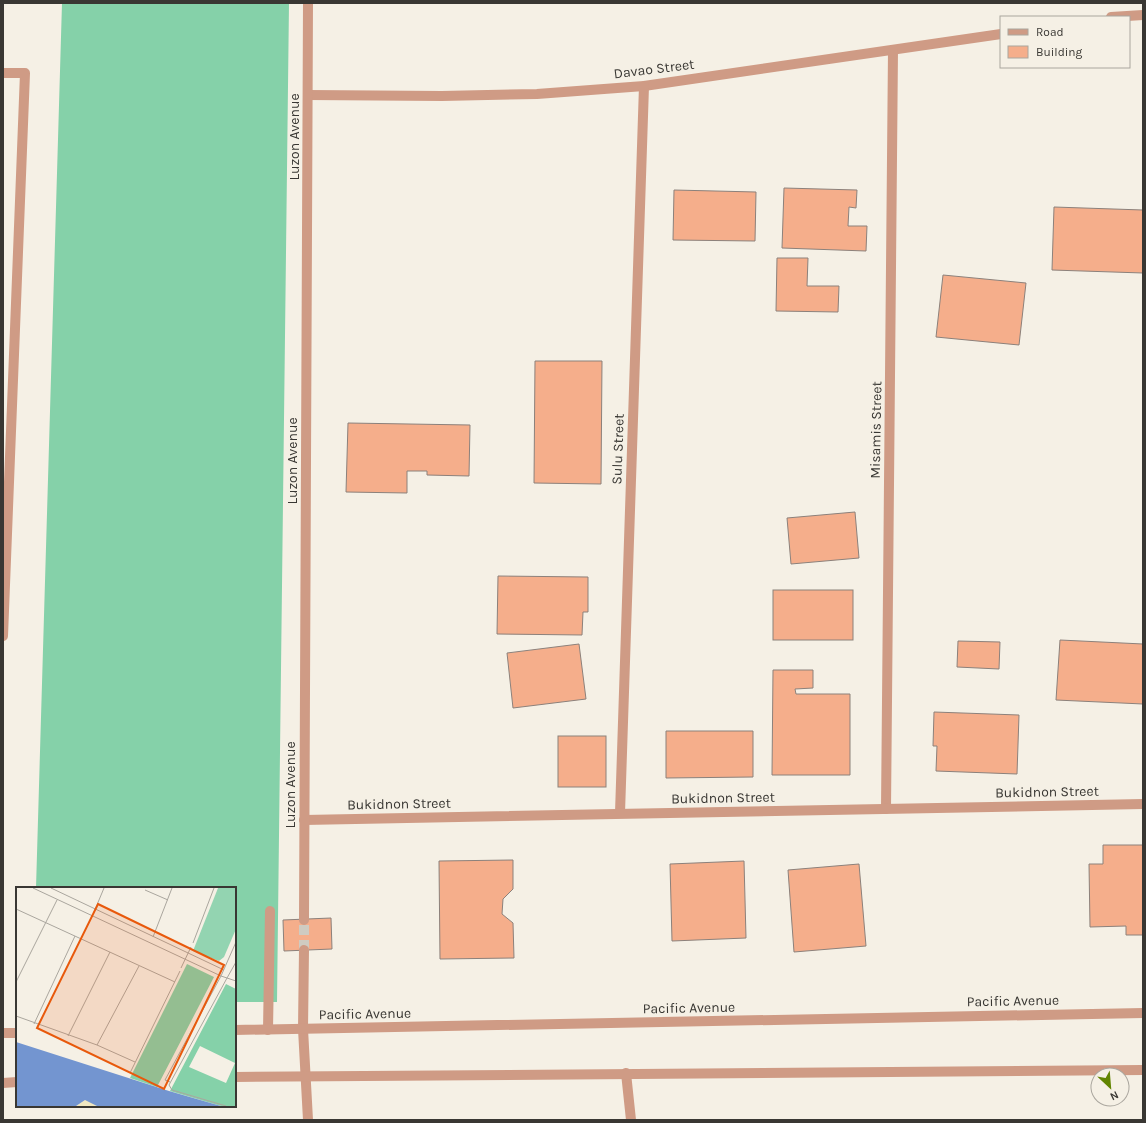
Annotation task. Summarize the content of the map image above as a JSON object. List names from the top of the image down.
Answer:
{
  "streets": {
    "street": [
      "Davao Street",
      "Luzon Avenue",
      "Misamis Street",
      "Sulu Street",
      "Bukidnon Street",
      "Pacific Avenue"
    ]
  },
  "crossings": [
    ["Davao Street", "Luzon Avenue"],
    ["Davao Street", "Misamis Street"],
    ["Davao Street", "Sulu Street"],
    ["Luzon Avenue", "Bukidnon Street"],
    ["Misamis Street", "Bukidnon Street"],
    ["Sulu Street", "Bukidnon Street"]
  ],
  "legend": ["Road", "Building"],
  "north": "bottom right"
}
